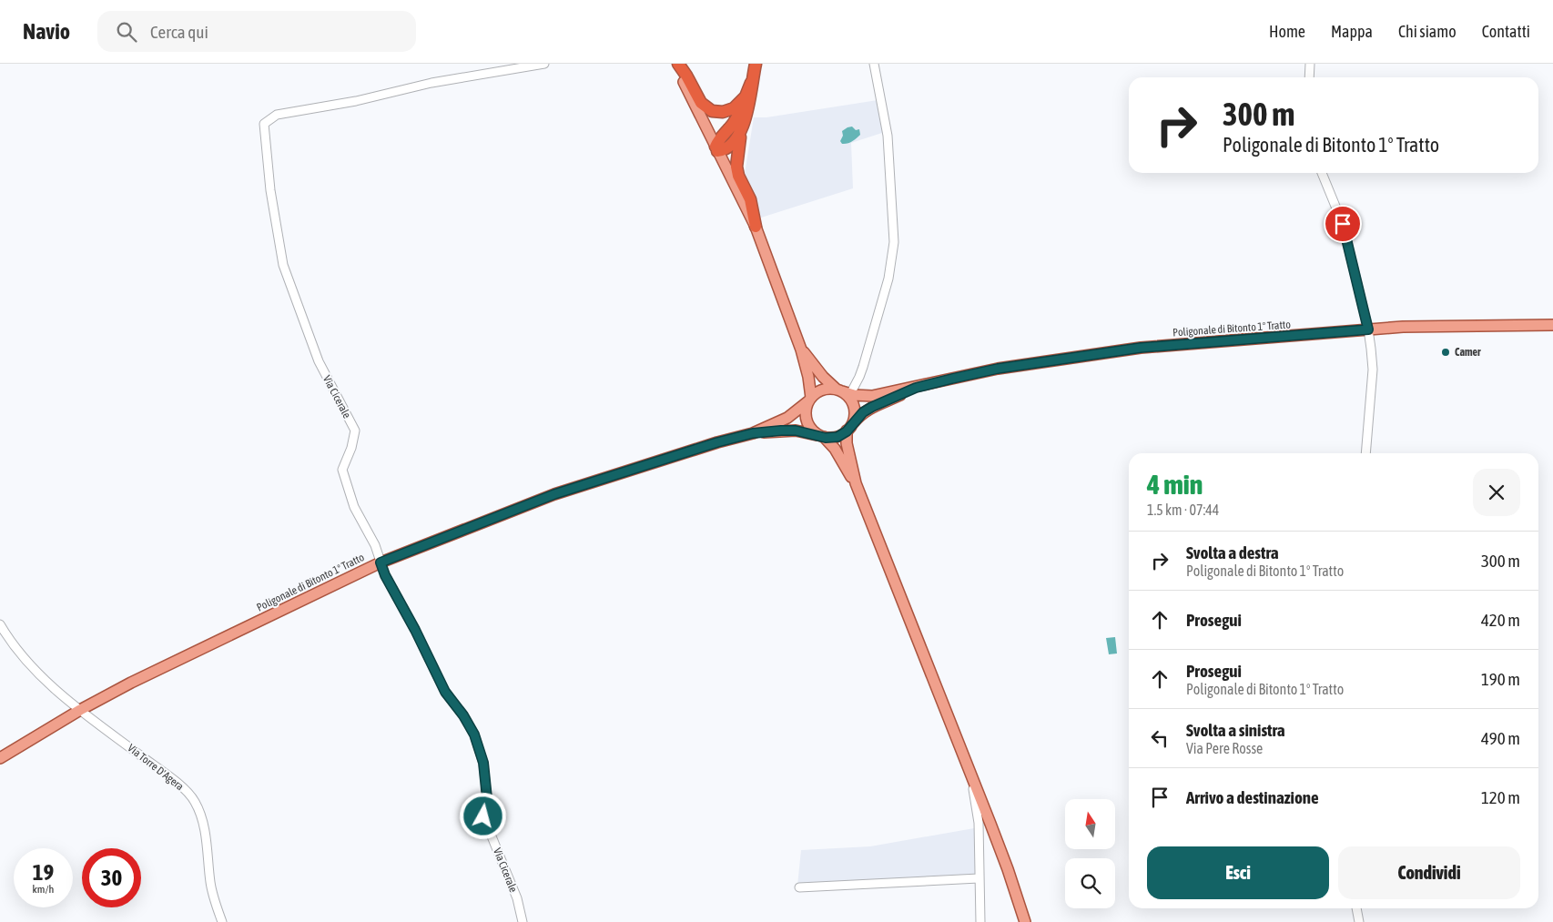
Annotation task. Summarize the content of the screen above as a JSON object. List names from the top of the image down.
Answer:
{
  "streets": {
    "main road": ["Poligonale di Bitonto 1° Tratto"],
    "street": ["Via Cicerale", "Via Torre D'Agera"]
  },
  "crossings": [
    ["Poligonale di Bitonto 1° Tratto", "Via Cicerale"],
    ["Poligonale di Bitonto 1° Tratto", "Via Torre D'Agera"]
  ],
  "places": ["Camer"],
  "north": "top",
  "page": {
    "header": "Navio",
    "search": "Cerca qui",
    "nav": [
      "Home",
      "Mappa",
      "Chi siamo",
      "Contatti"
    ],
    "turn": ["300 m", "Poligonale di Bitonto 1° Tratto"],
    "heading": ["4 min", "1.5 km · 07:44"],
    "list": [
      {
        "name": "Svolta a destra",
        "note": "Poligonale di Bitonto 1° Tratto",
        "value": "300 m"
      },
      {
        "name": "Prosegui",
        "value": "420 m"
      },
      {
        "name": "Prosegui",
        "note": "Poligonale di Bitonto 1° Tratto",
        "value": "190 m"
      },
      {
        "name": "Svolta a sinistra",
        "note": "Via Pere Rosse",
        "value": "490 m"
      },
      {
        "name": "Arrivo a destinazione",
        "value": "120 m"
      }
    ],
    "buttons": ["Esci", "Condividi"],
    "speed": "19 km/h",
    "limit": "30"
  }
}
